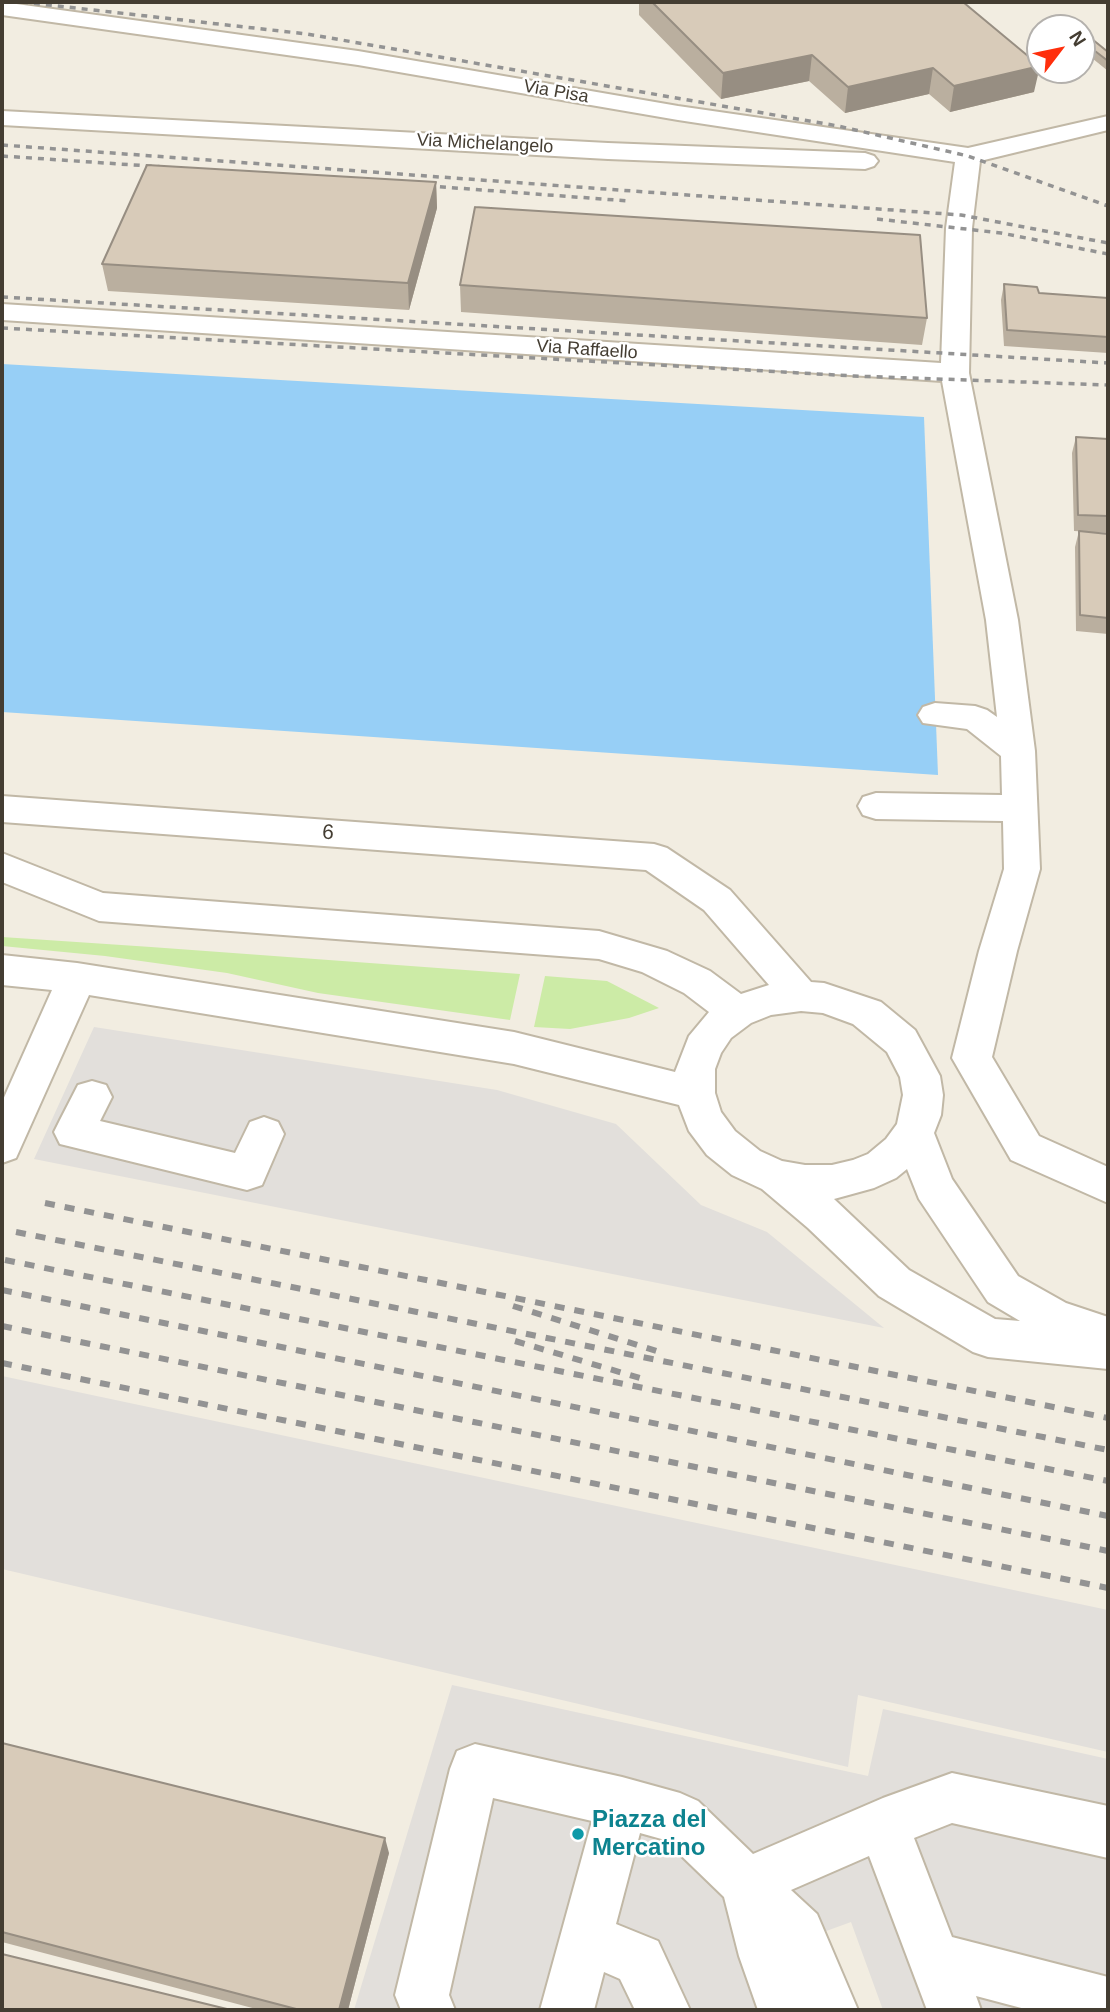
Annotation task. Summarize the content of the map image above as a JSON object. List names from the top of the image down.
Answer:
{
  "streets": {
    "lane": [
      "Via Pisa",
      "Via Michelangelo",
      "Via Raffaello",
      "6"
    ]
  },
  "crossings": [
    ["Via Pisa", "Via Michelangelo"]
  ],
  "places": ["Piazza del Mercatino"],
  "north": "top right"
}
